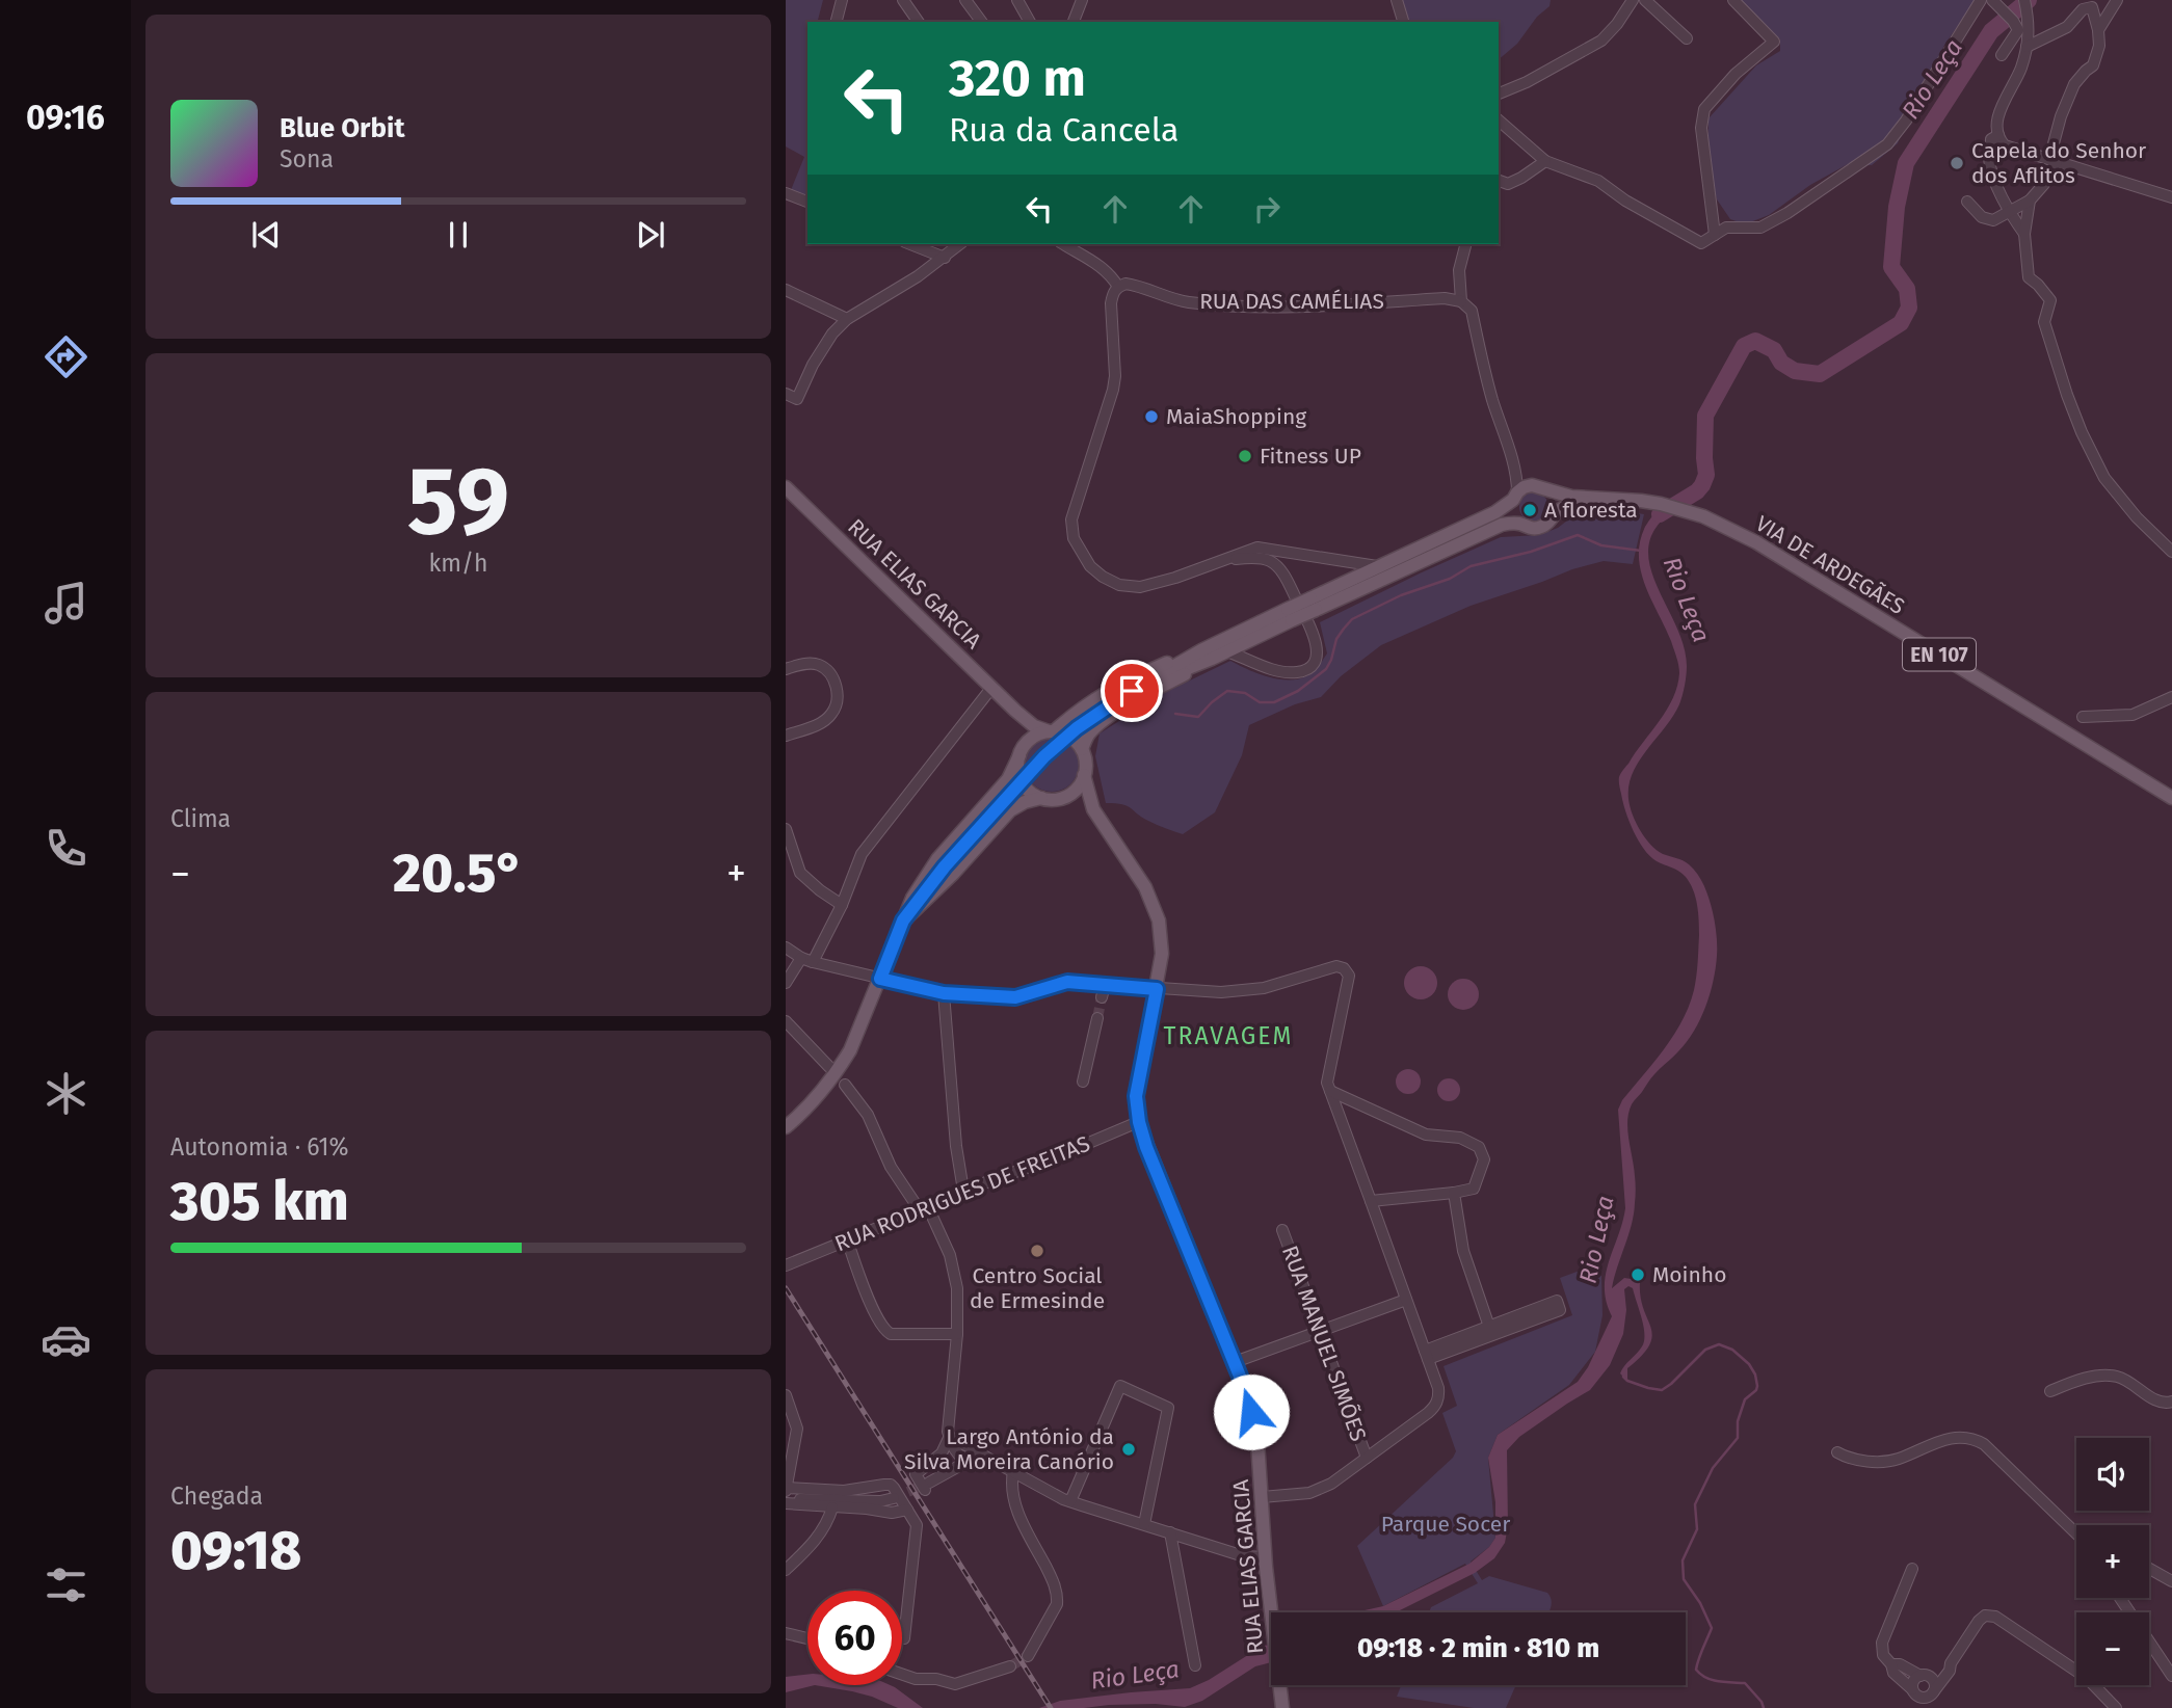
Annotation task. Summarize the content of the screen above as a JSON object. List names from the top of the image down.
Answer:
{
  "streets": {
    "main road": ["VIA DE ARDEGÃES", "RUA ELIAS GARCIA", "EN 107"],
    "street": ["RUA DAS CAMÉLIAS", "RUA RODRIGUES DE FREITAS", "RUA MANUEL SIMÕES"]
  },
  "crossings": [
    ["VIA DE ARDEGÃES", "RUA ELIAS GARCIA"],
    ["RUA ELIAS GARCIA", "RUA RODRIGUES DE FREITAS"]
  ],
  "districts": ["TRAVAGEM"],
  "water": ["Rio Leça"],
  "parks": ["Parque Socer"],
  "places": [
    "Capela do Senhor dos Aflitos",
    "MaiaShopping",
    "Fitness UP",
    "A floresta",
    "Centro Social de Ermesinde",
    "Moinho",
    "Largo António da Silva Moreira Canório"
  ],
  "page": {
    "tabs": "09:16",
    "turn": ["320 m", "Rua da Cancela"],
    "song": ["Blue Orbit", "Sona"],
    "tile": [
      ["59", "km/h"],
      "Clima",
      ["Autonomia · 61%", "305 km"],
      ["Chegada", "09:18"]
    ],
    "heat": ["−", "20.5°", "+"],
    "map_buttons": ["+", "−"],
    "limit": "60",
    "trip": "09:18 · 2 min · 810 m"
  }
}
